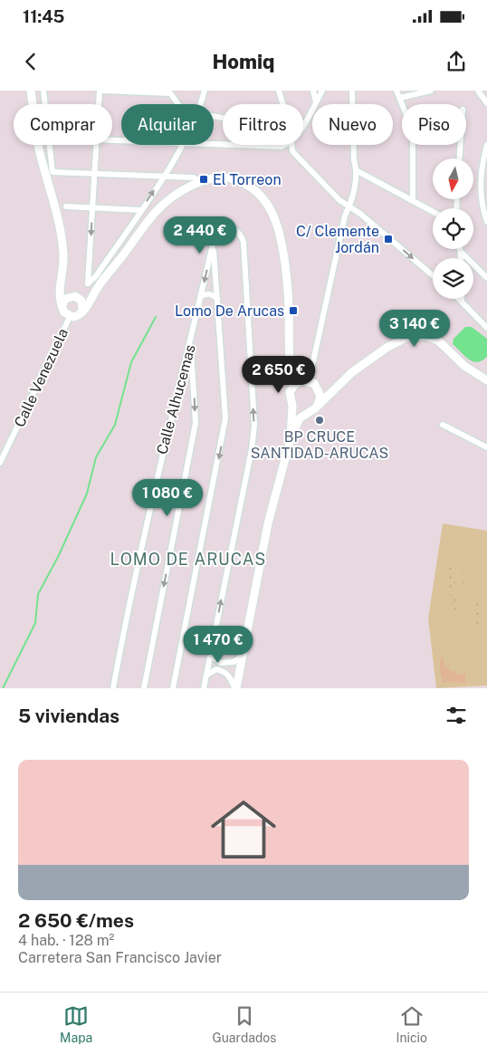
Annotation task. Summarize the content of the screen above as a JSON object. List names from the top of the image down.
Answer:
{
  "streets": {
    "street": ["Calle Venezuela", "Calle Alhucemas"]
  },
  "districts": ["LOMO DE ARUCAS"],
  "places": {
    "transit": ["El Torreon", "C/ Clemente Jordán", "Lomo De Arucas"],
    "other": ["BP CRUCE SANTIDAD-ARUCAS"]
  },
  "north": "bottom",
  "page": {
    "status": "11:45",
    "header": "Homiq",
    "chip": [
      "Comprar",
      "Alquilar",
      "Filtros",
      "Nuevo",
      "Piso"
    ],
    "price": [
      "2 440 €",
      "3 140 €",
      "2 650 €",
      "1 080 €",
      "1 470 €"
    ],
    "heading": "5 viviendas",
    "list": [
      {
        "name": "2 650 €/mes",
        "note": "4 hab. · 128 m² · Carretera San Francisco Javier"
      }
    ],
    "tabs": ["Mapa", "Guardados", "Inicio"]
  }
}
